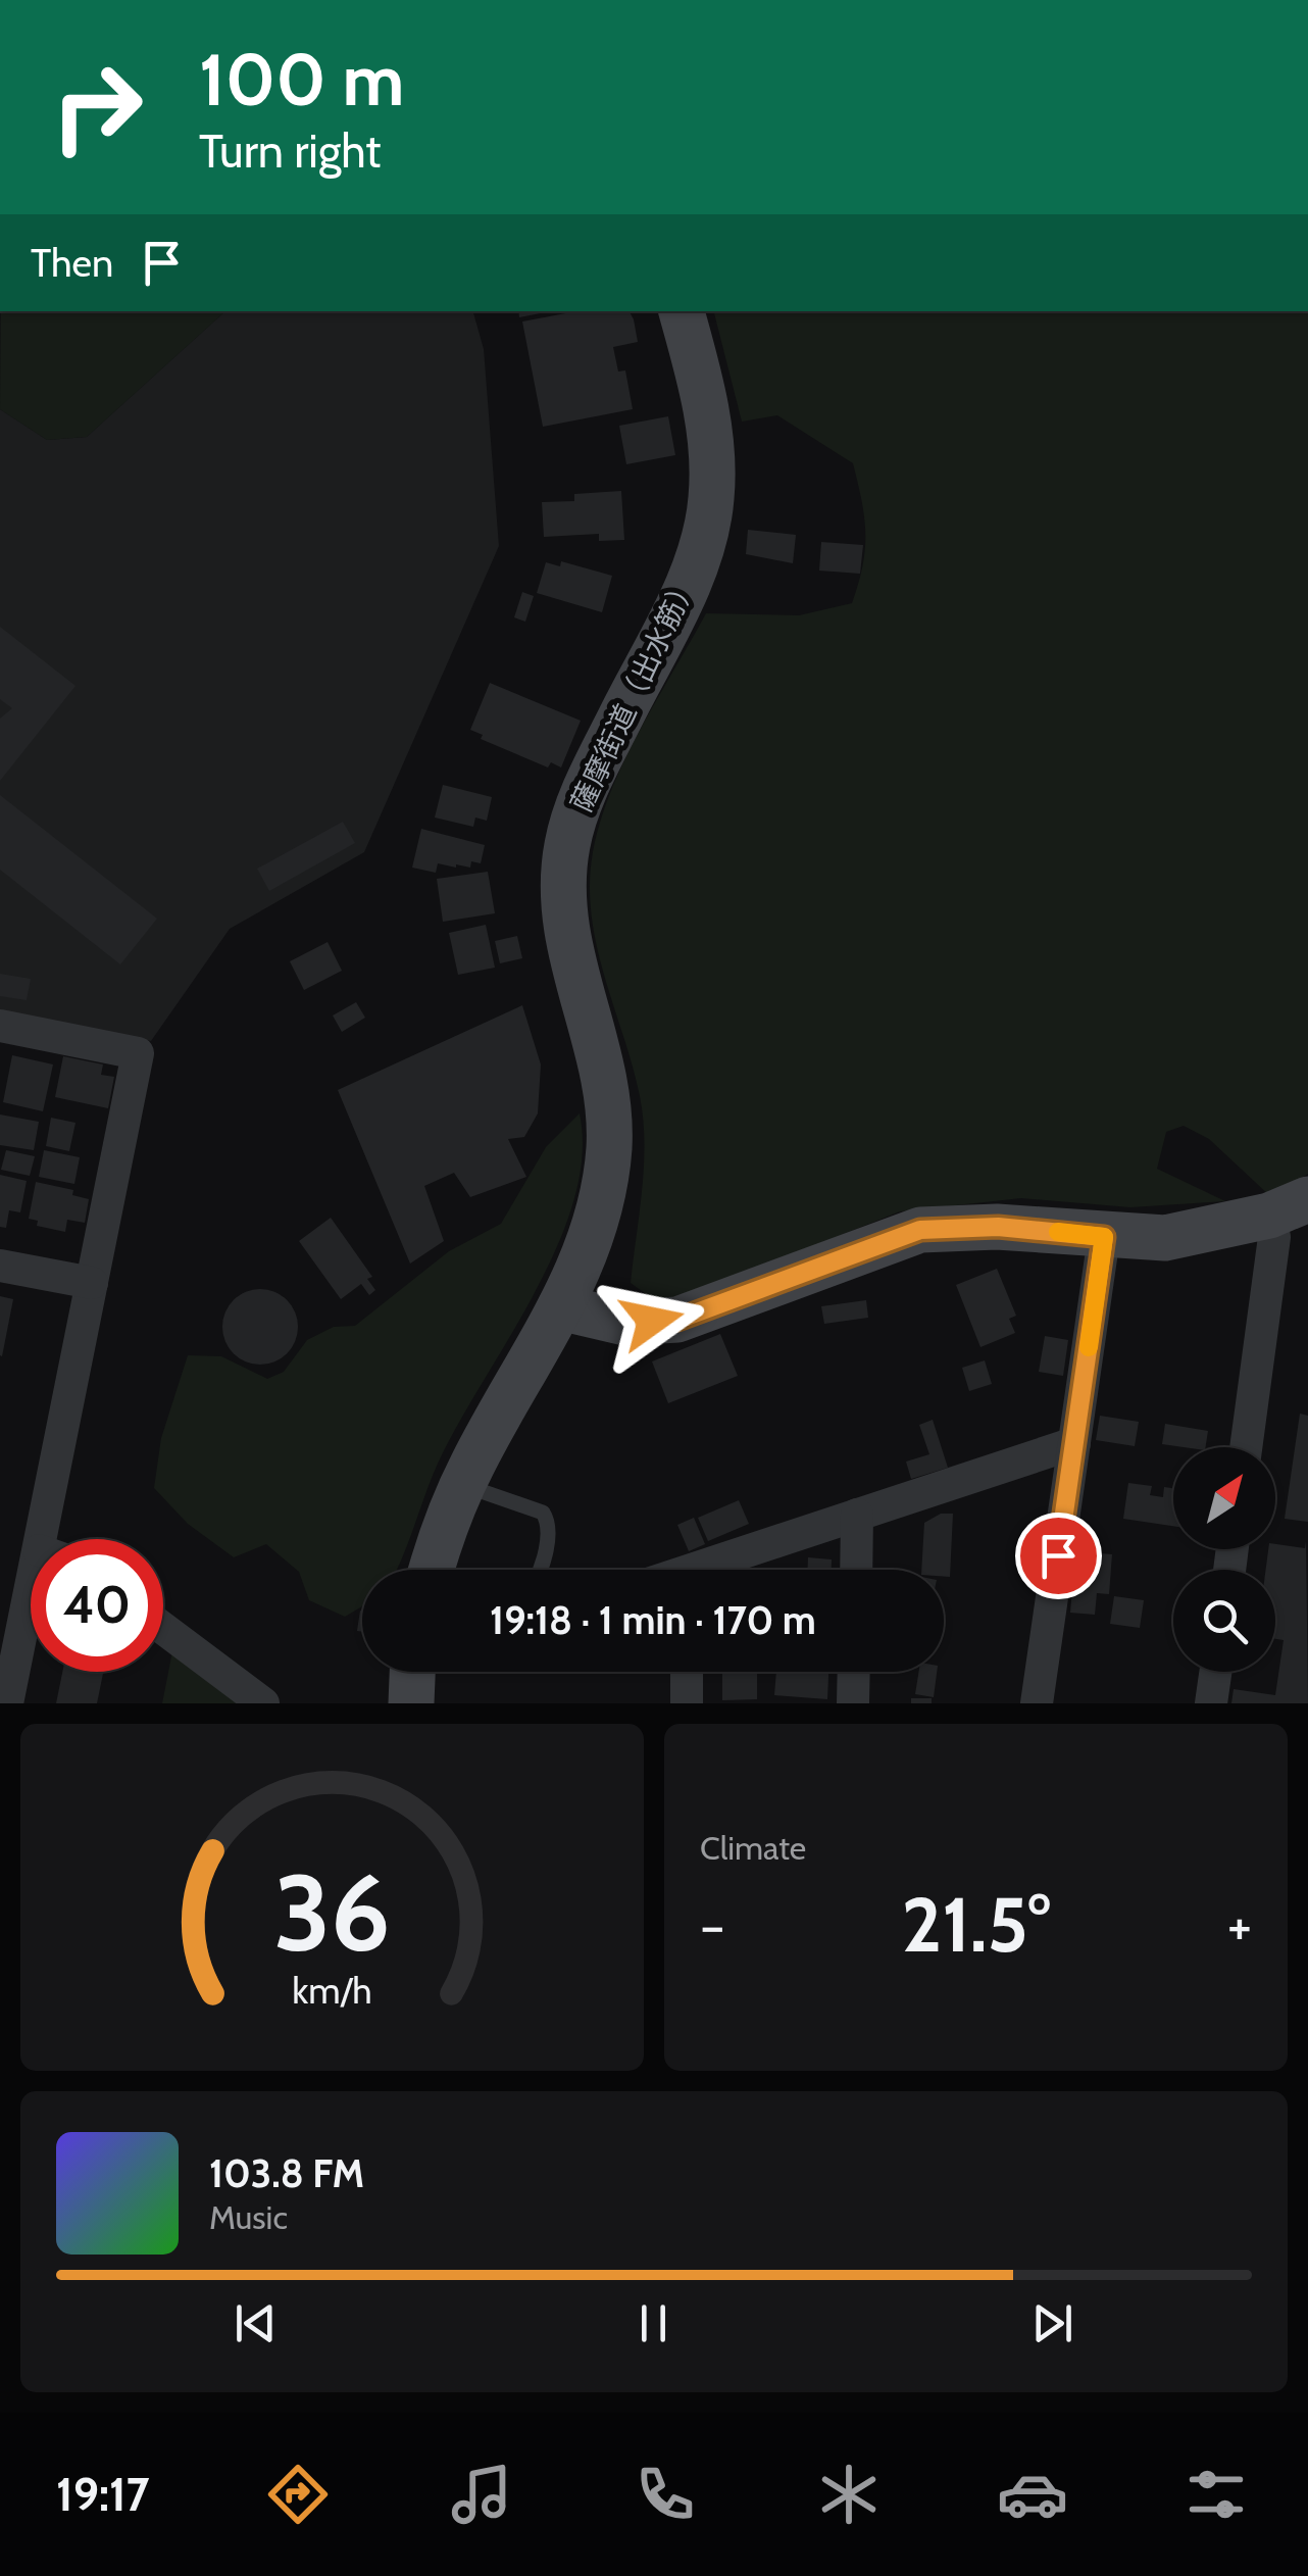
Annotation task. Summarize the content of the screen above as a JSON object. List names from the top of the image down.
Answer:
{
  "streets": {
    "street": ["薩摩街道（出水筋）"]
  },
  "north": "top right",
  "page": {
    "turn": ["100 m", "Turn right"],
    "then": "Then",
    "limit": "40",
    "trip": "19:18 · 1 min · 170 m",
    "tile": "Climate",
    "heat": ["−", "21.5°", "+"],
    "song": ["103.8 FM", "Music"],
    "tabs": "19:17",
    "gauge": ["36", "km/h"]
  }
}
